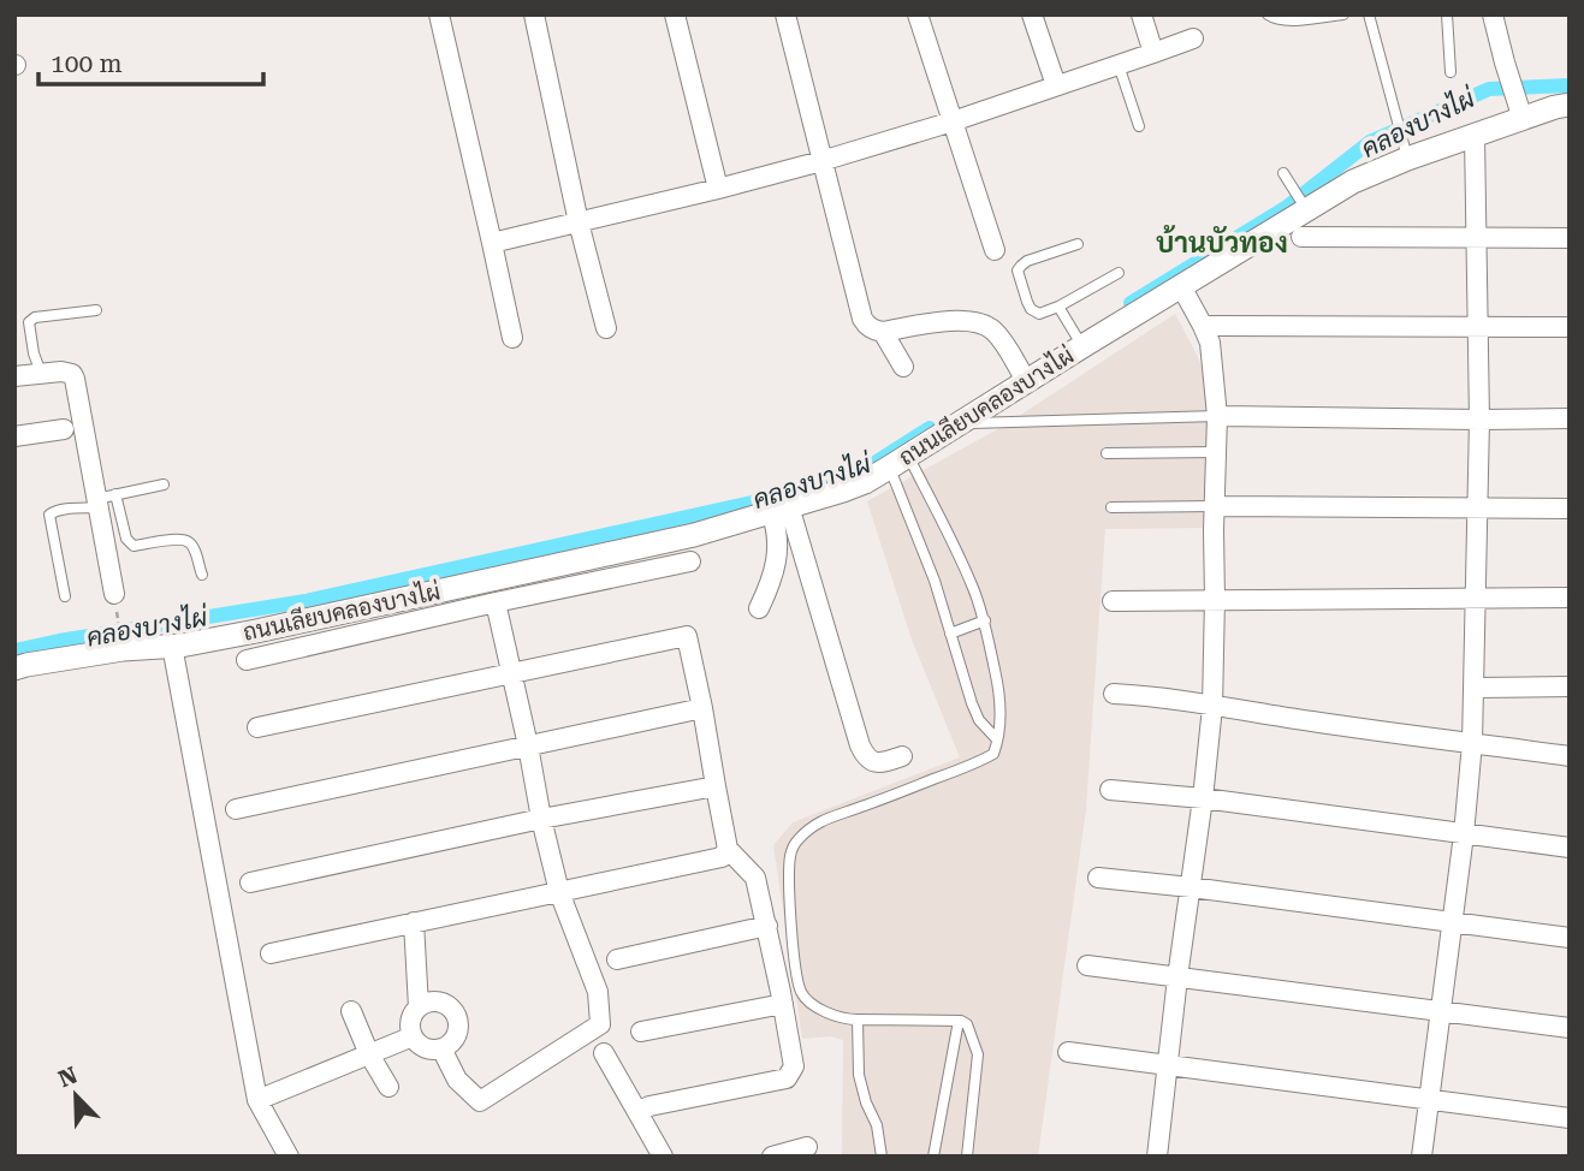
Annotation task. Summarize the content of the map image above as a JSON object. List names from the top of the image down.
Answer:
{
  "streets": {
    "street": ["ถนนเลียบคลองบางไผ่"]
  },
  "districts": ["บ้านบัวทอง"],
  "water": ["คลองบางไผ่"],
  "scale_bar": "100 m",
  "north": "top left"
}
